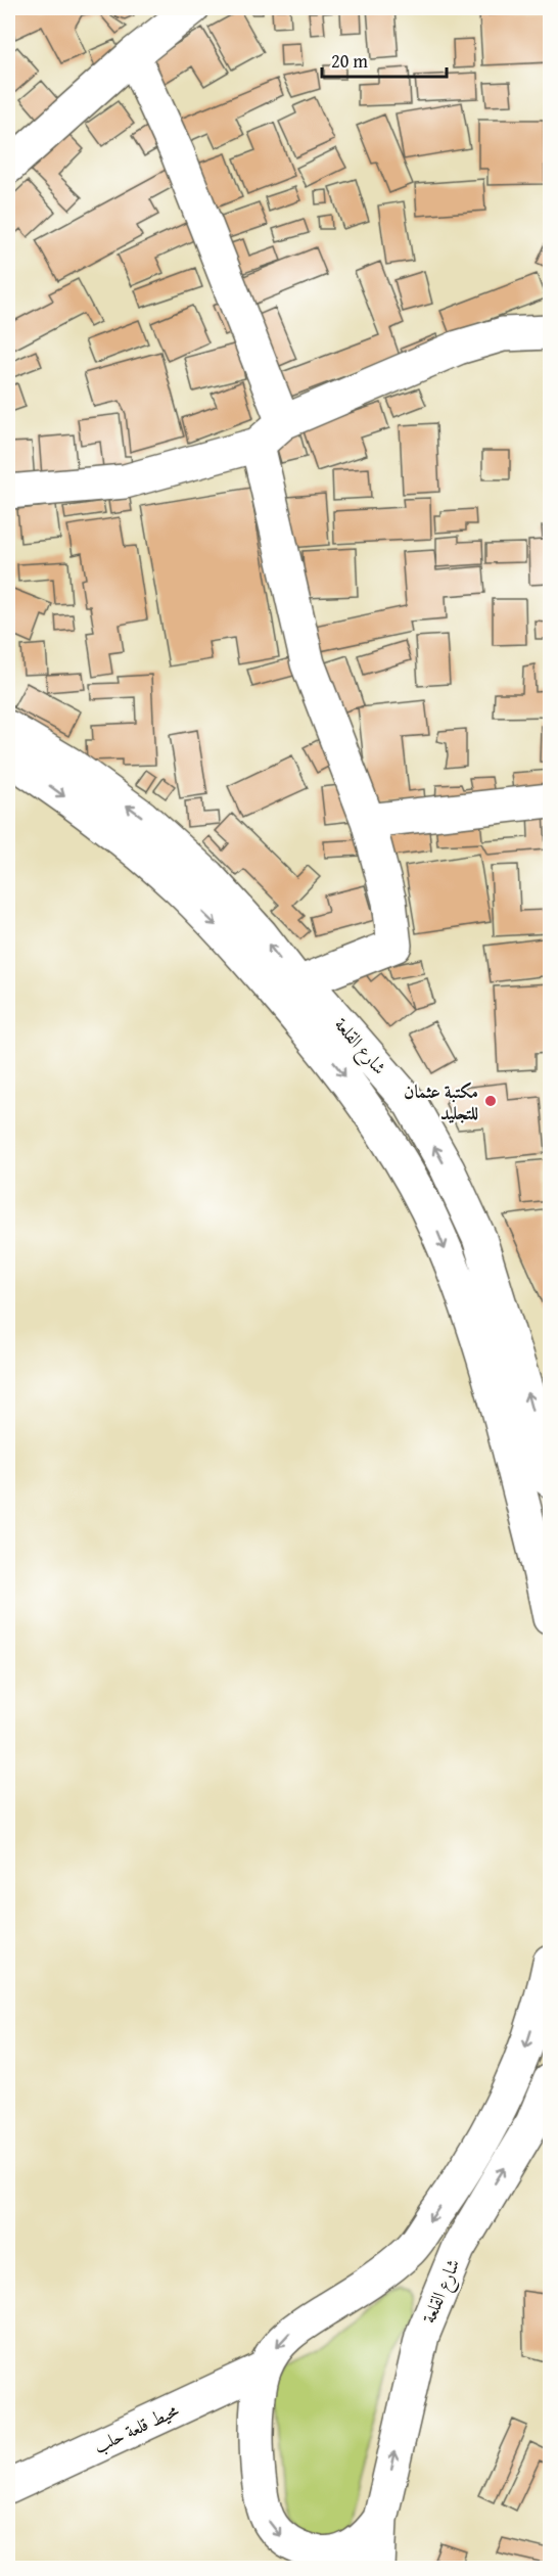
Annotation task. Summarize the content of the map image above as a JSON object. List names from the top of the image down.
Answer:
{
  "streets": {
    "street": ["شارع القلعة", "محيط قلعة حلب"]
  },
  "places": ["مكتبة عثمان للتجليد"],
  "scale_bar": "20 m"
}
